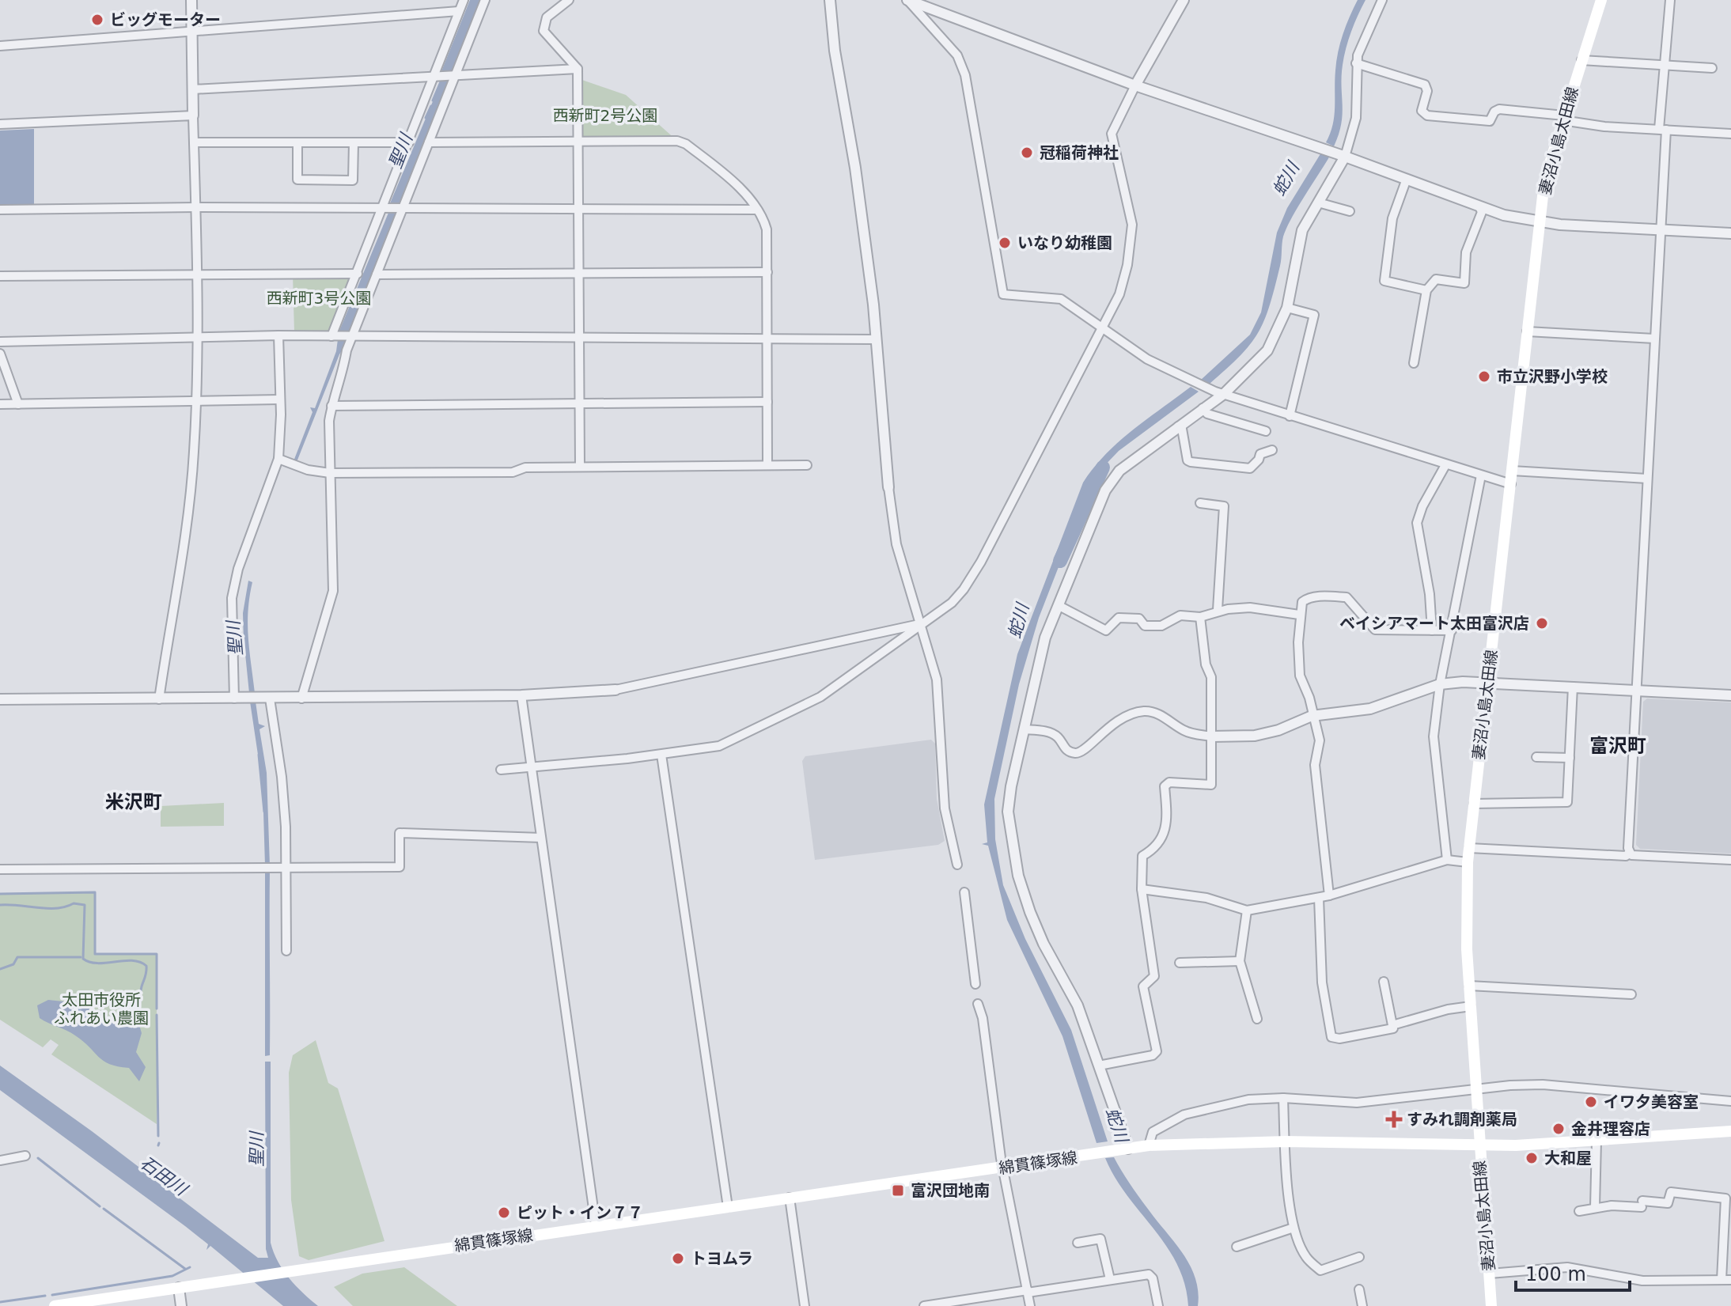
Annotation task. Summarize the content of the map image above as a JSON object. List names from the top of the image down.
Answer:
{
  "streets": {
    "main road": ["妻沼小島太田線", "綿貫篠塚線"]
  },
  "crossings": [
    ["妻沼小島太田線", "綿貫篠塚線"]
  ],
  "districts": ["富沢町", "米沢町"],
  "water": ["聖川", "蛇川", "石田川"],
  "parks": ["西新町2号公園", "西新町3号公園", "太田市役所 ふれあい農園"],
  "places": {
    "other": [
      "ビッグモーター",
      "冠稲荷神社",
      "いなり幼稚園",
      "市立沢野小学校",
      "ベイシアマート太田富沢店",
      "イワ夕美容室",
      "金井理容店",
      "大和屋",
      "ピット・イン７７",
      "トヨムラ"
    ],
    "health": ["すみれ調剤薬局"],
    "transit": ["富沢団地南"]
  },
  "scale_bar": "100 m"
}
